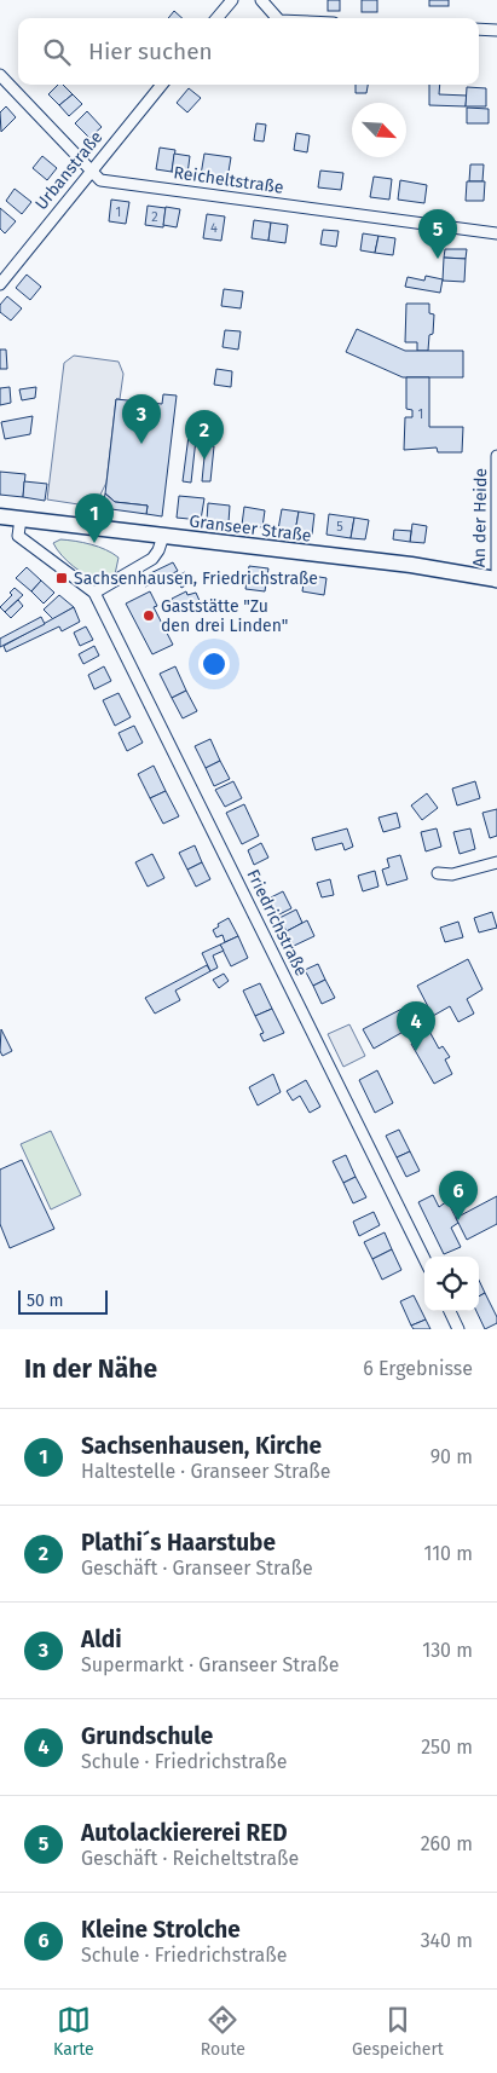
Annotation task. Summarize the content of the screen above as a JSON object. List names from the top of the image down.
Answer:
{
  "streets": {
    "main road": ["Granseer Straße"],
    "street": [
      "Urbanstraße",
      "Reicheltstraße",
      "An der Heide",
      "Friedrichstraße"
    ]
  },
  "crossings": [
    ["Urbanstraße", "Reicheltstraße"],
    ["An der Heide", "Granseer Straße"],
    ["Granseer Straße", "Friedrichstraße"]
  ],
  "places": {
    "transit": ["Sachsenhausen, Friedrichstraße"],
    "other": ["Gaststätte \"Zu den drei Linden\""]
  },
  "house_numbers": [
    "1",
    "2",
    "4",
    "1",
    "5"
  ],
  "scale_bar": "50 m",
  "north": "bottom right",
  "page": {
    "search": "Hier suchen",
    "pins": [
      "5",
      "3",
      "2",
      "1",
      "4",
      "6"
    ],
    "scale": "50 m",
    "heading": ["In der Nähe", "6 Ergebnisse"],
    "list": [
      {
        "mark": "1",
        "name": "Sachsenhausen, Kirche",
        "note": "Haltestelle · Granseer Straße",
        "value": "90 m"
      },
      {
        "mark": "2",
        "name": "Plathi´s Haarstube",
        "note": "Geschäft · Granseer Straße",
        "value": "110 m"
      },
      {
        "mark": "3",
        "name": "Aldi",
        "note": "Supermarkt · Granseer Straße",
        "value": "130 m"
      },
      {
        "mark": "4",
        "name": "Grundschule",
        "note": "Schule · Friedrichstraße",
        "value": "250 m"
      },
      {
        "mark": "5",
        "name": "Autolackiererei RED",
        "note": "Geschäft · Reicheltstraße",
        "value": "260 m"
      },
      {
        "mark": "6",
        "name": "Kleine Strolche",
        "note": "Schule · Friedrichstraße",
        "value": "340 m"
      }
    ],
    "nav": ["Karte", "Route", "Gespeichert"]
  }
}
